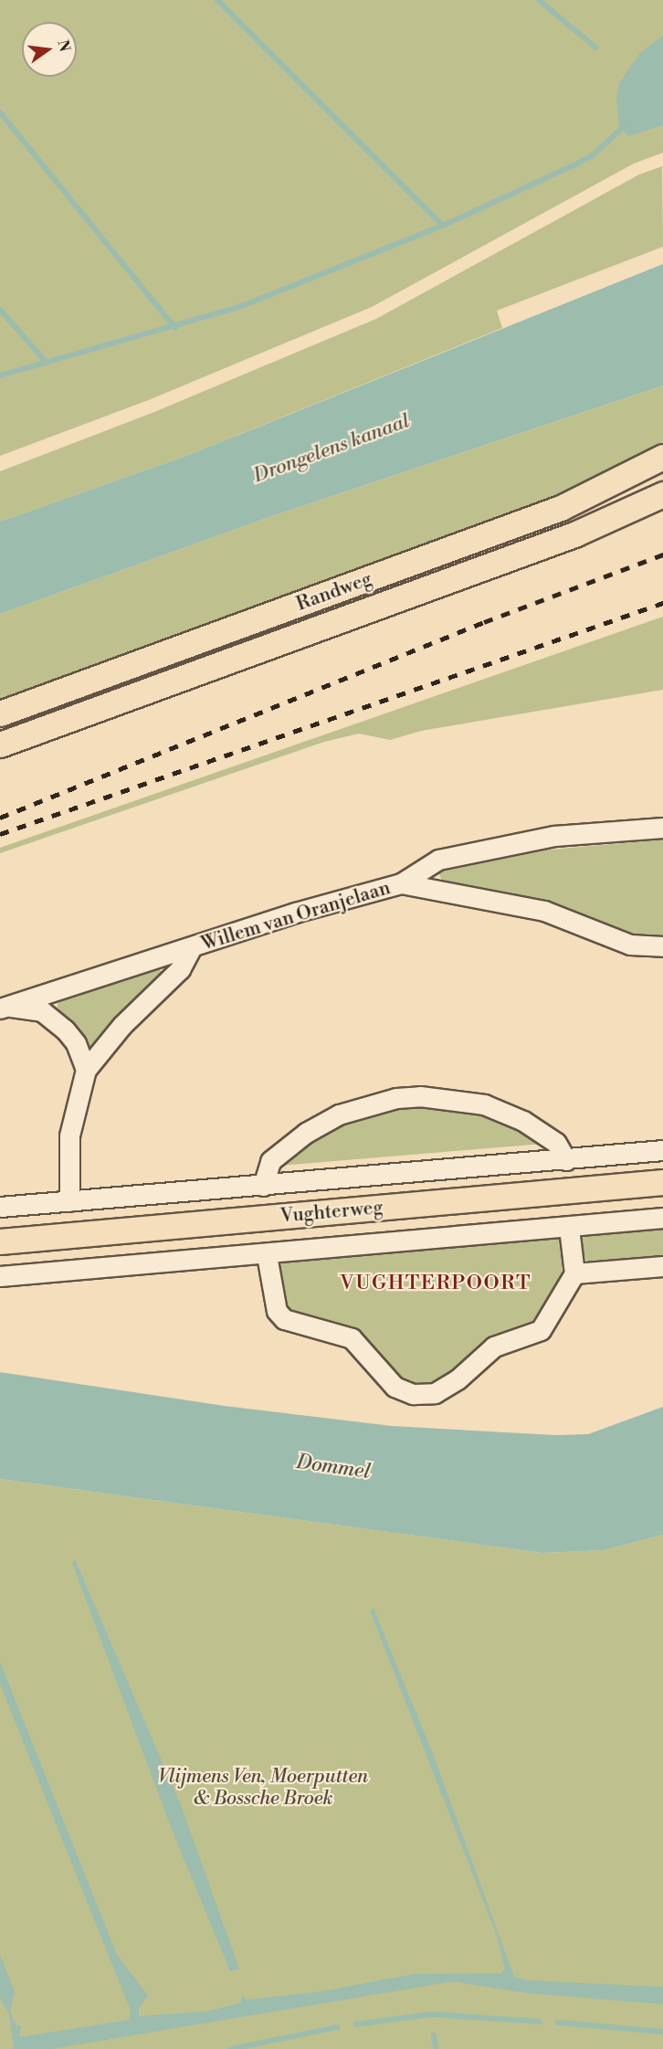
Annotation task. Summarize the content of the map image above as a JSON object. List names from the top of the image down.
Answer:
{
  "streets": {
    "main road": ["Randweg", "Vughterweg"],
    "street": ["Willem van Oranjelaan"]
  },
  "crossings": [
    ["Willem van Oranjelaan", "Vughterweg"]
  ],
  "districts": ["VUGHTERPOORT"],
  "water": ["Drongelens kanaal", "Dommel"],
  "parks": ["Vlijmens Ven, Moerputten & Bossche Broek"],
  "north": "right"
}
